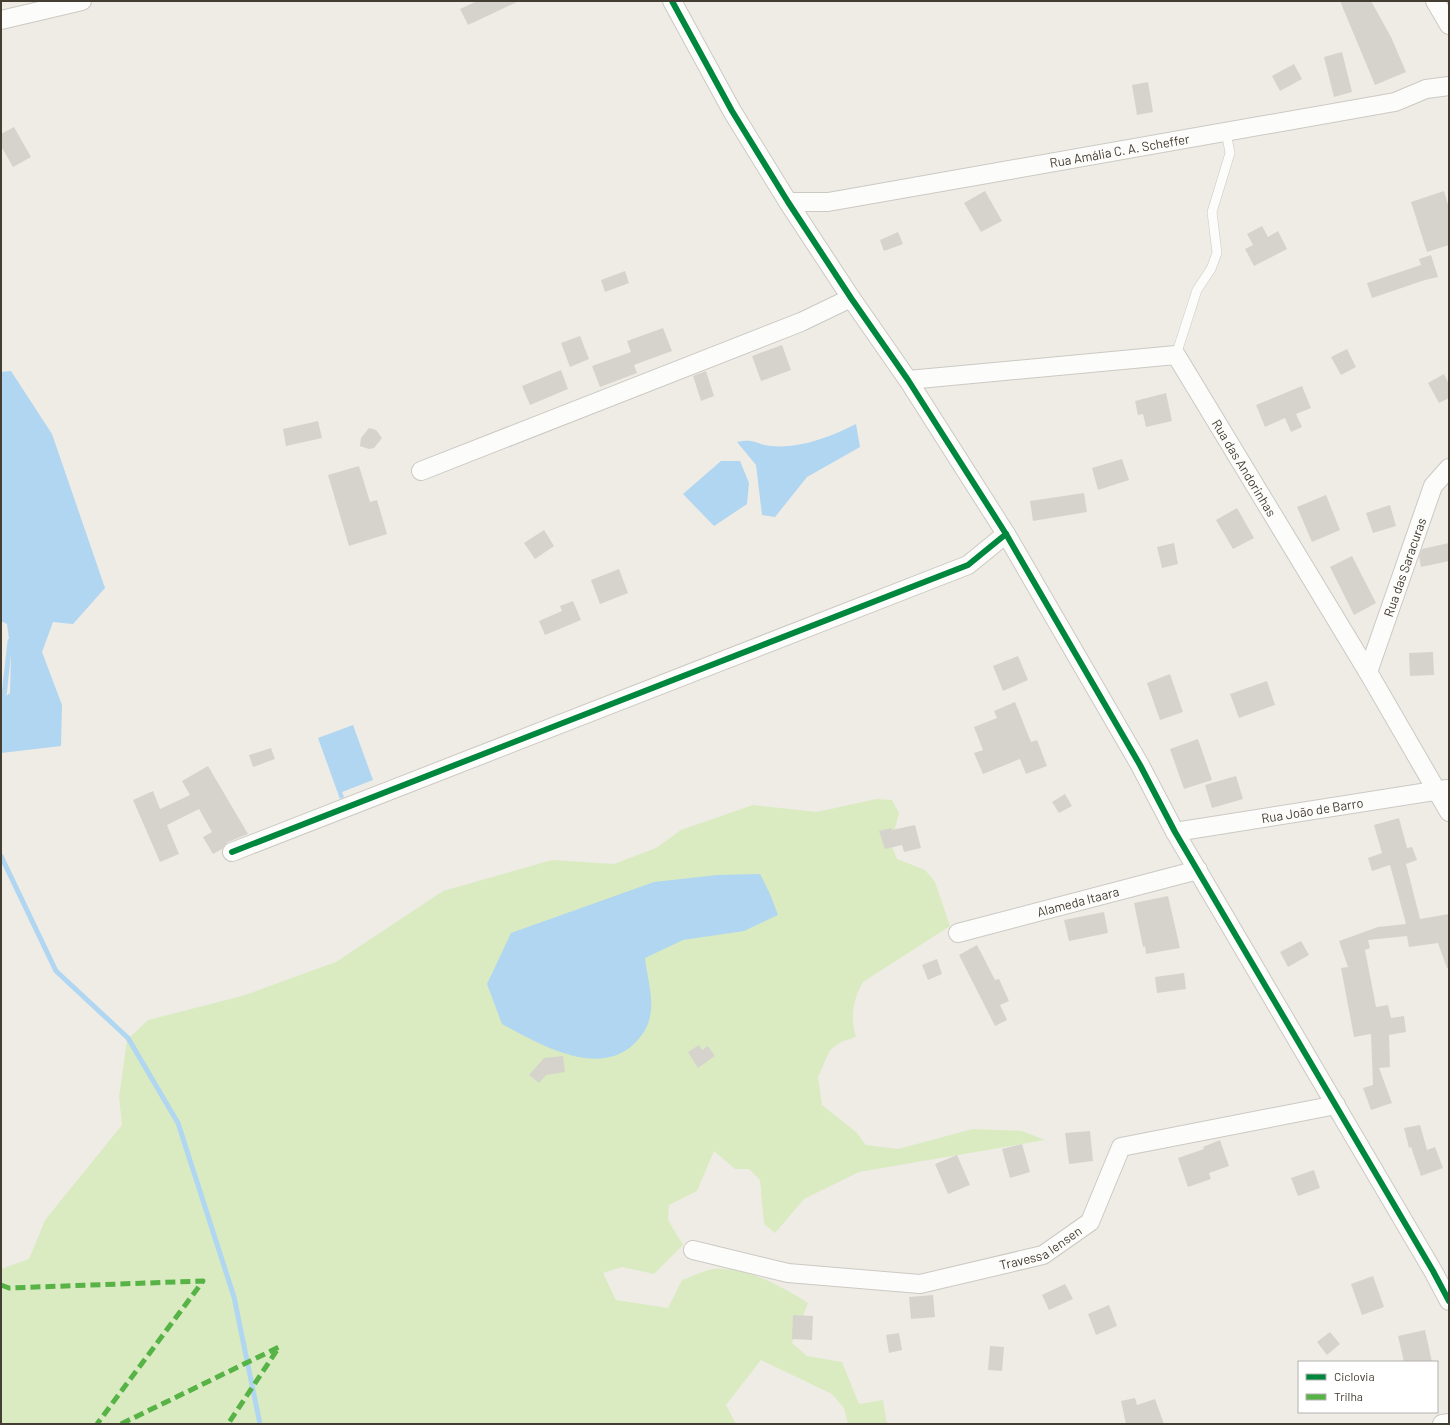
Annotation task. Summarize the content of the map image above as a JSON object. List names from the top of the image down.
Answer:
{
  "streets": {
    "street": [
      "Rua Amália C. A. Scheffer",
      "Rua das Andorinhas",
      "Rua das Saracuras",
      "Rua João de Barro",
      "Alameda Itaara",
      "Travessa Iensen"
    ]
  },
  "crossings": [
    ["Rua das Andorinhas", "Rua das Saracuras"],
    ["Rua das Andorinhas", "Rua João de Barro"]
  ],
  "legend": ["Ciclovia", "Trilha"]
}
